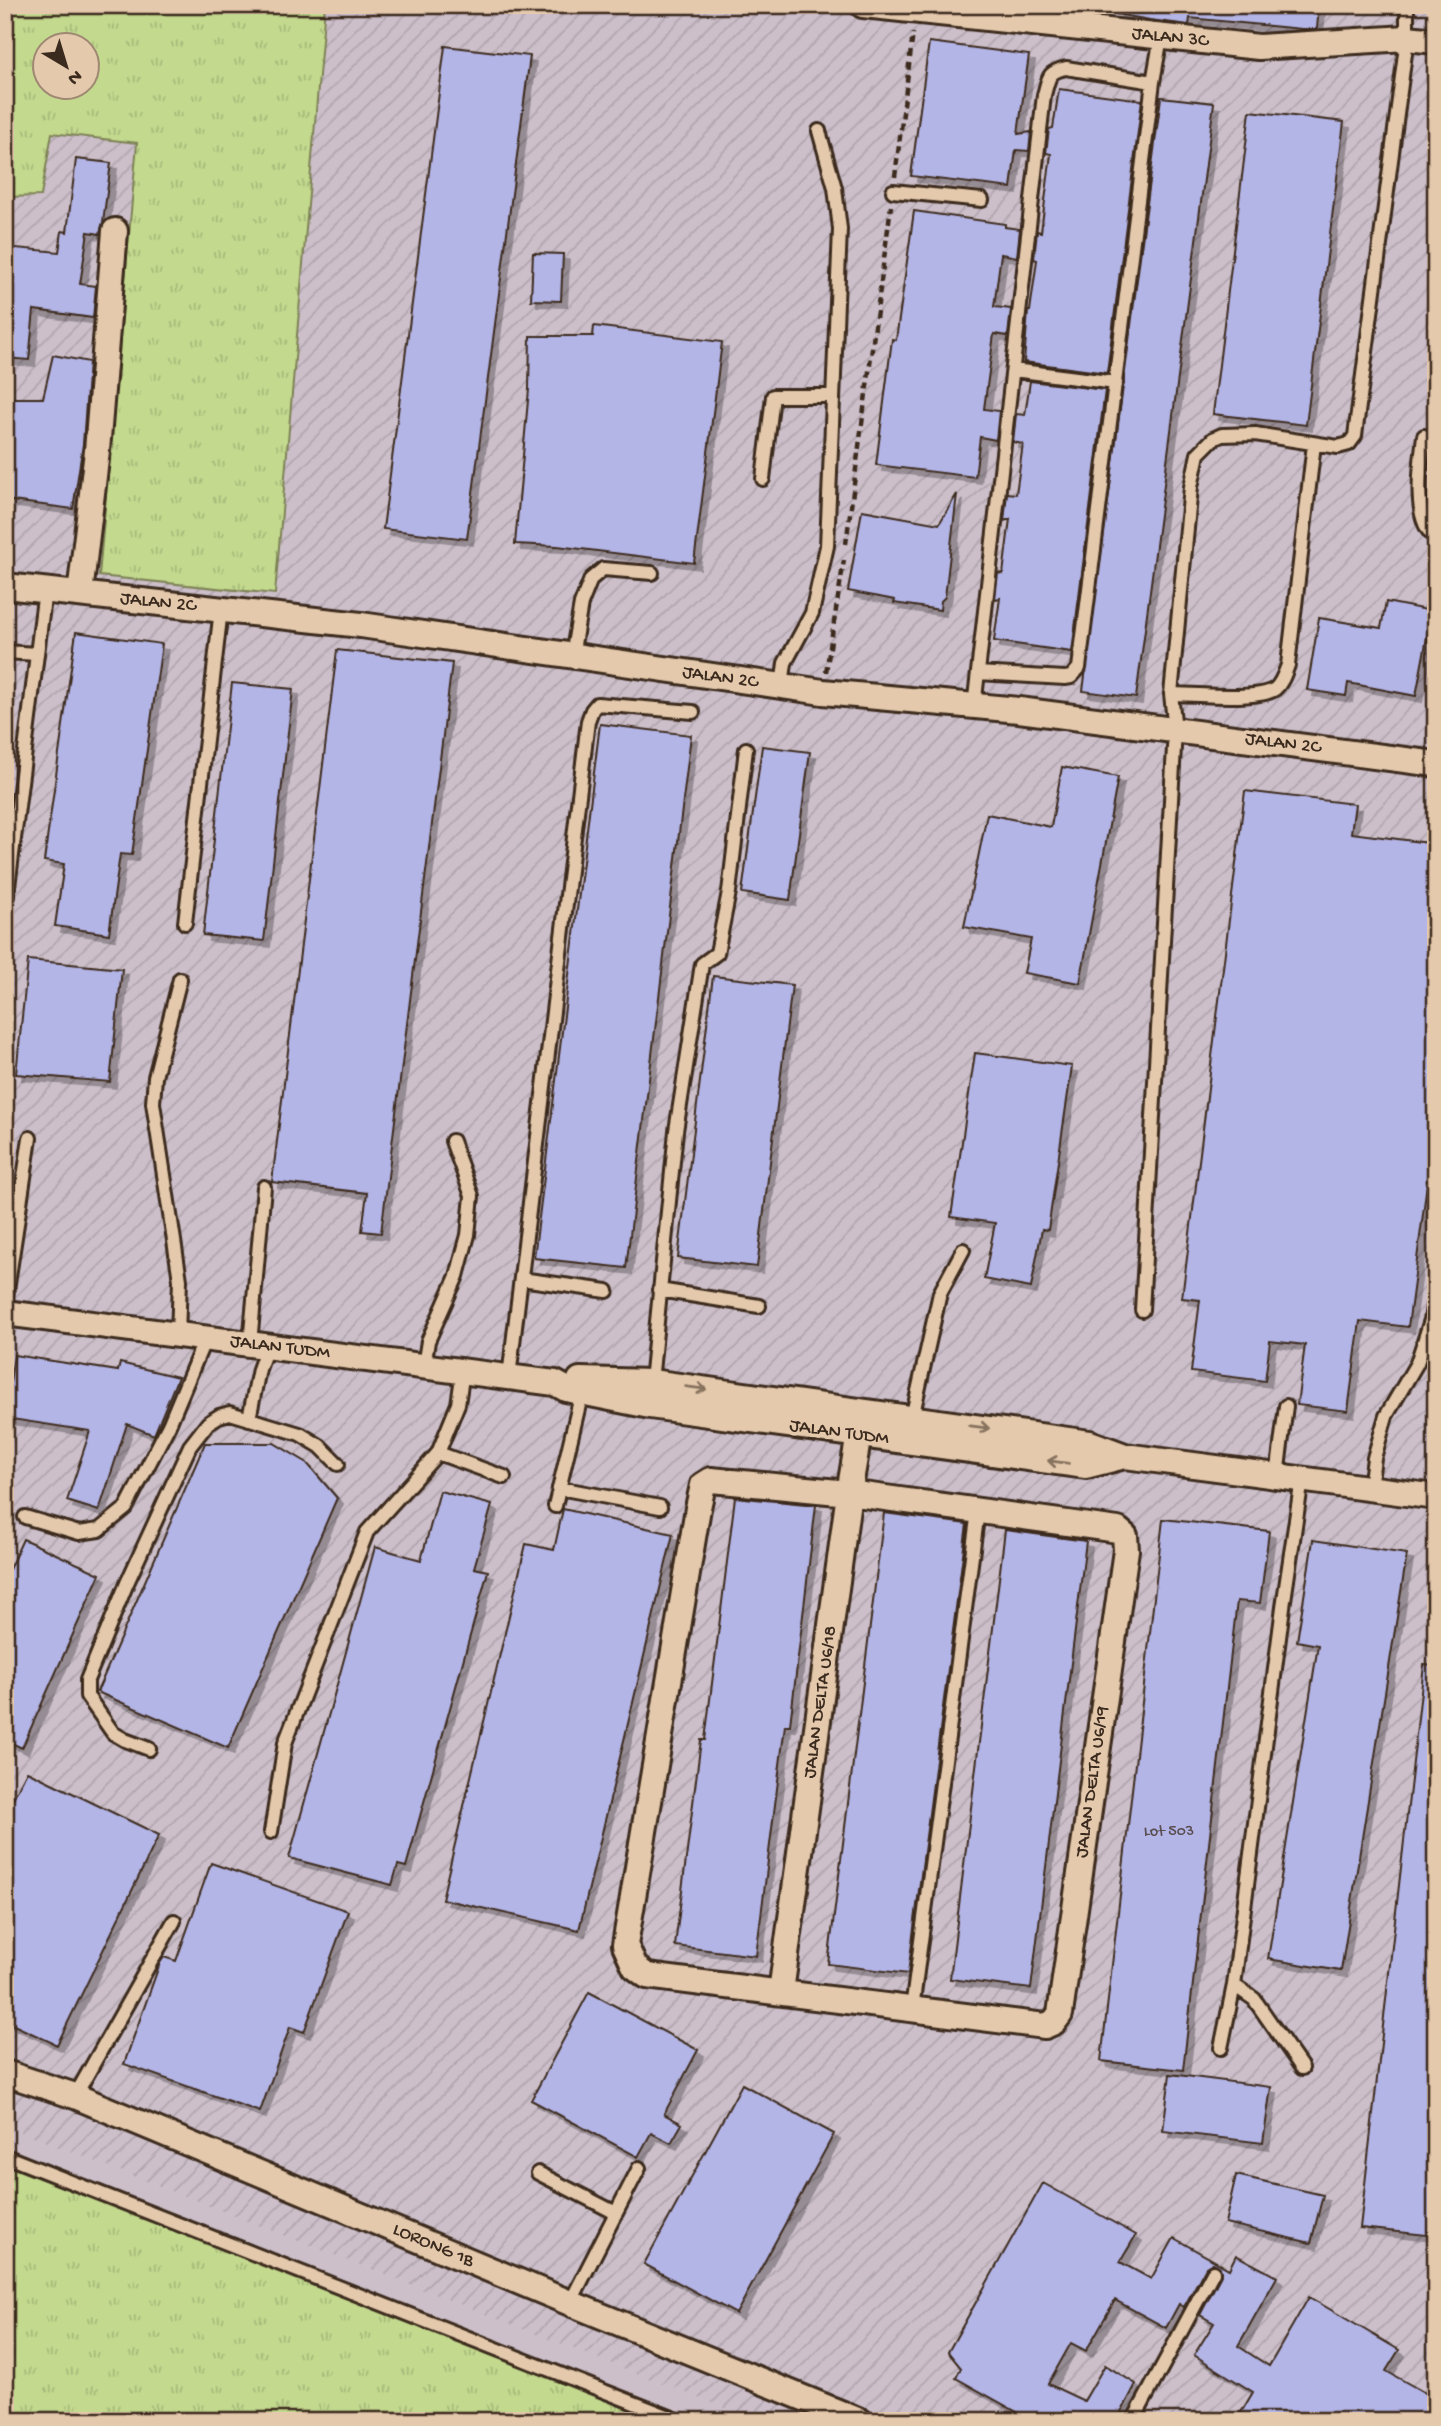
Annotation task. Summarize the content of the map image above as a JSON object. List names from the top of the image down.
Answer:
{
  "streets": {
    "street": [
      "JALAN 3C",
      "JALAN 2C",
      "JALAN TUDM",
      "JALAN DELTA U6/18",
      "JALAN DELTA U6/19",
      "LORONG 1B"
    ]
  },
  "crossings": [
    ["JALAN TUDM", "JALAN DELTA U6/18"]
  ],
  "house_numbers": ["Lot 503"],
  "north": "bottom right"
}
